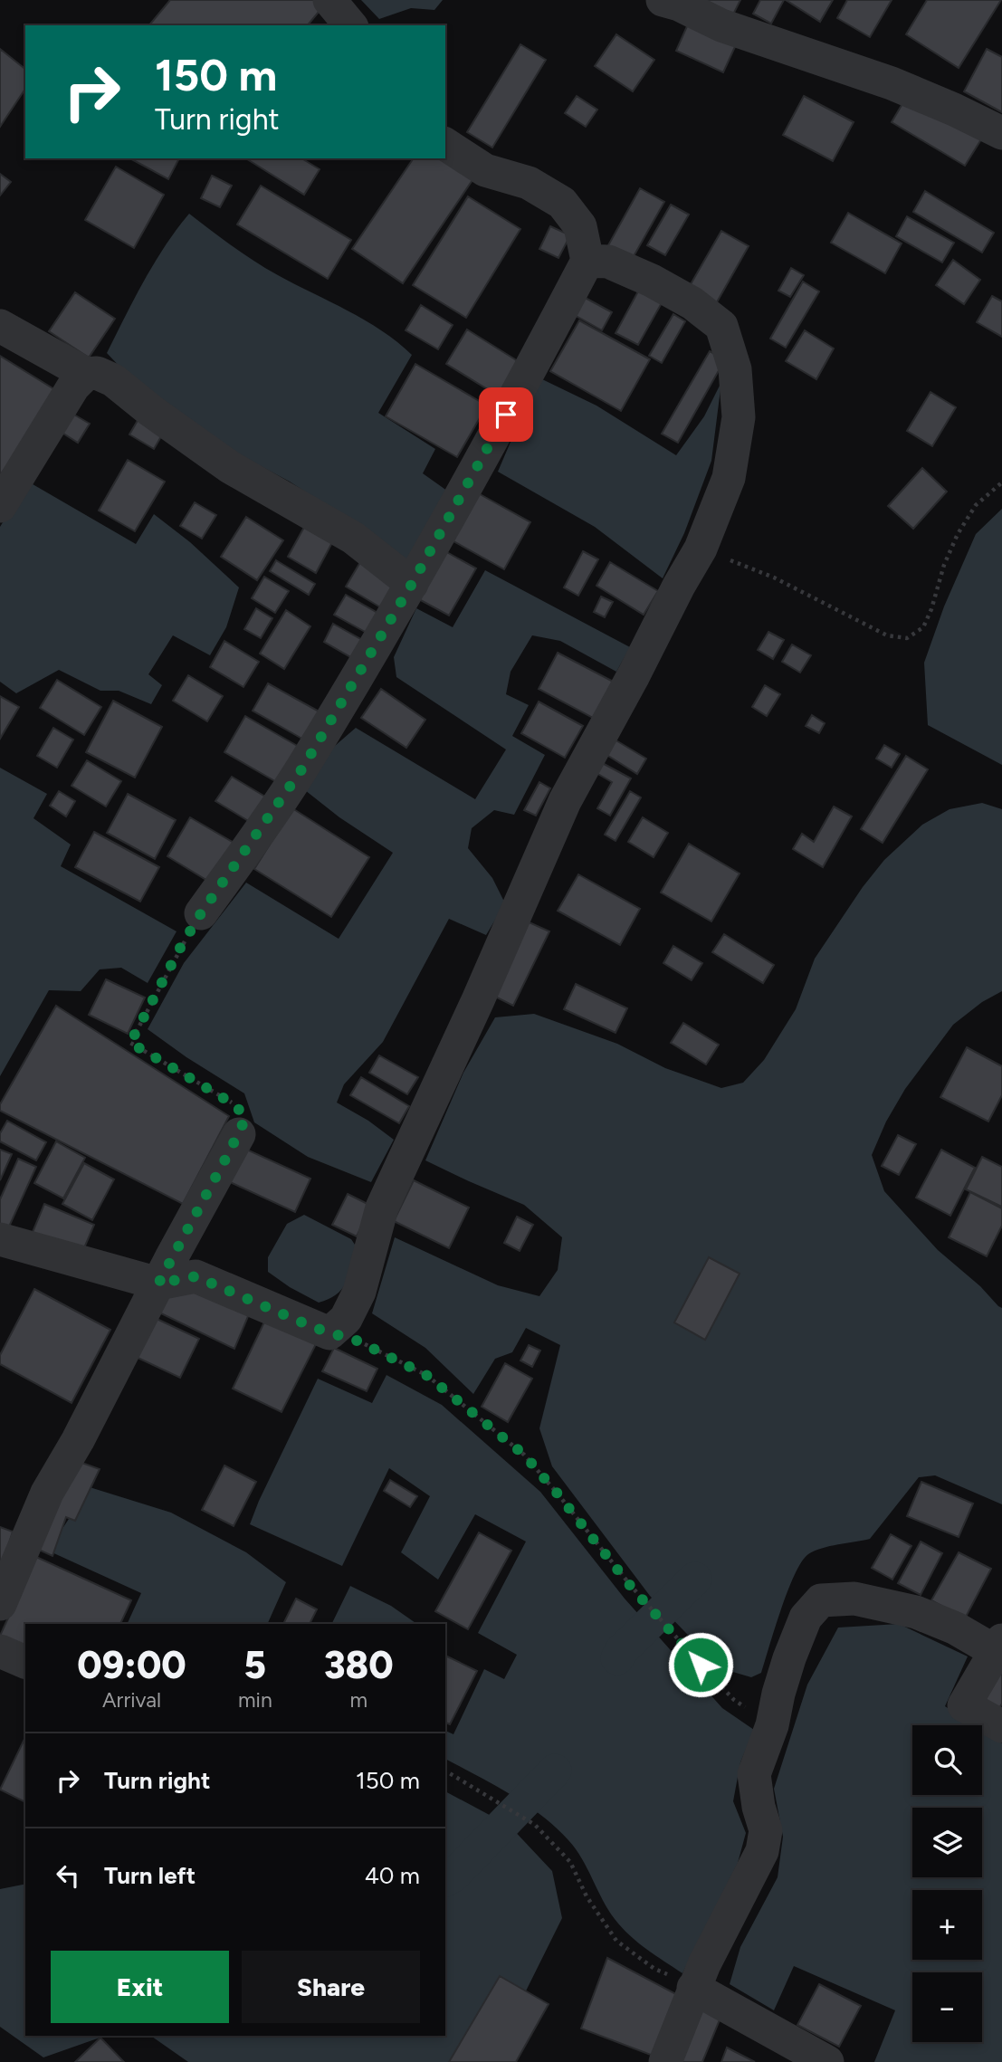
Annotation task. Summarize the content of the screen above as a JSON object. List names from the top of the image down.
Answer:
{
  "page": {
    "turn": ["150 m", "Turn right"],
    "eta": [
      "09:00",
      "Arrival",
      "5",
      "min",
      "380",
      "m"
    ],
    "map_buttons": ["+", "−"],
    "list": [
      {
        "name": "Turn right",
        "value": "150 m"
      },
      {
        "name": "Turn left",
        "value": "40 m"
      }
    ],
    "buttons": ["Exit", "Share"]
  }
}
